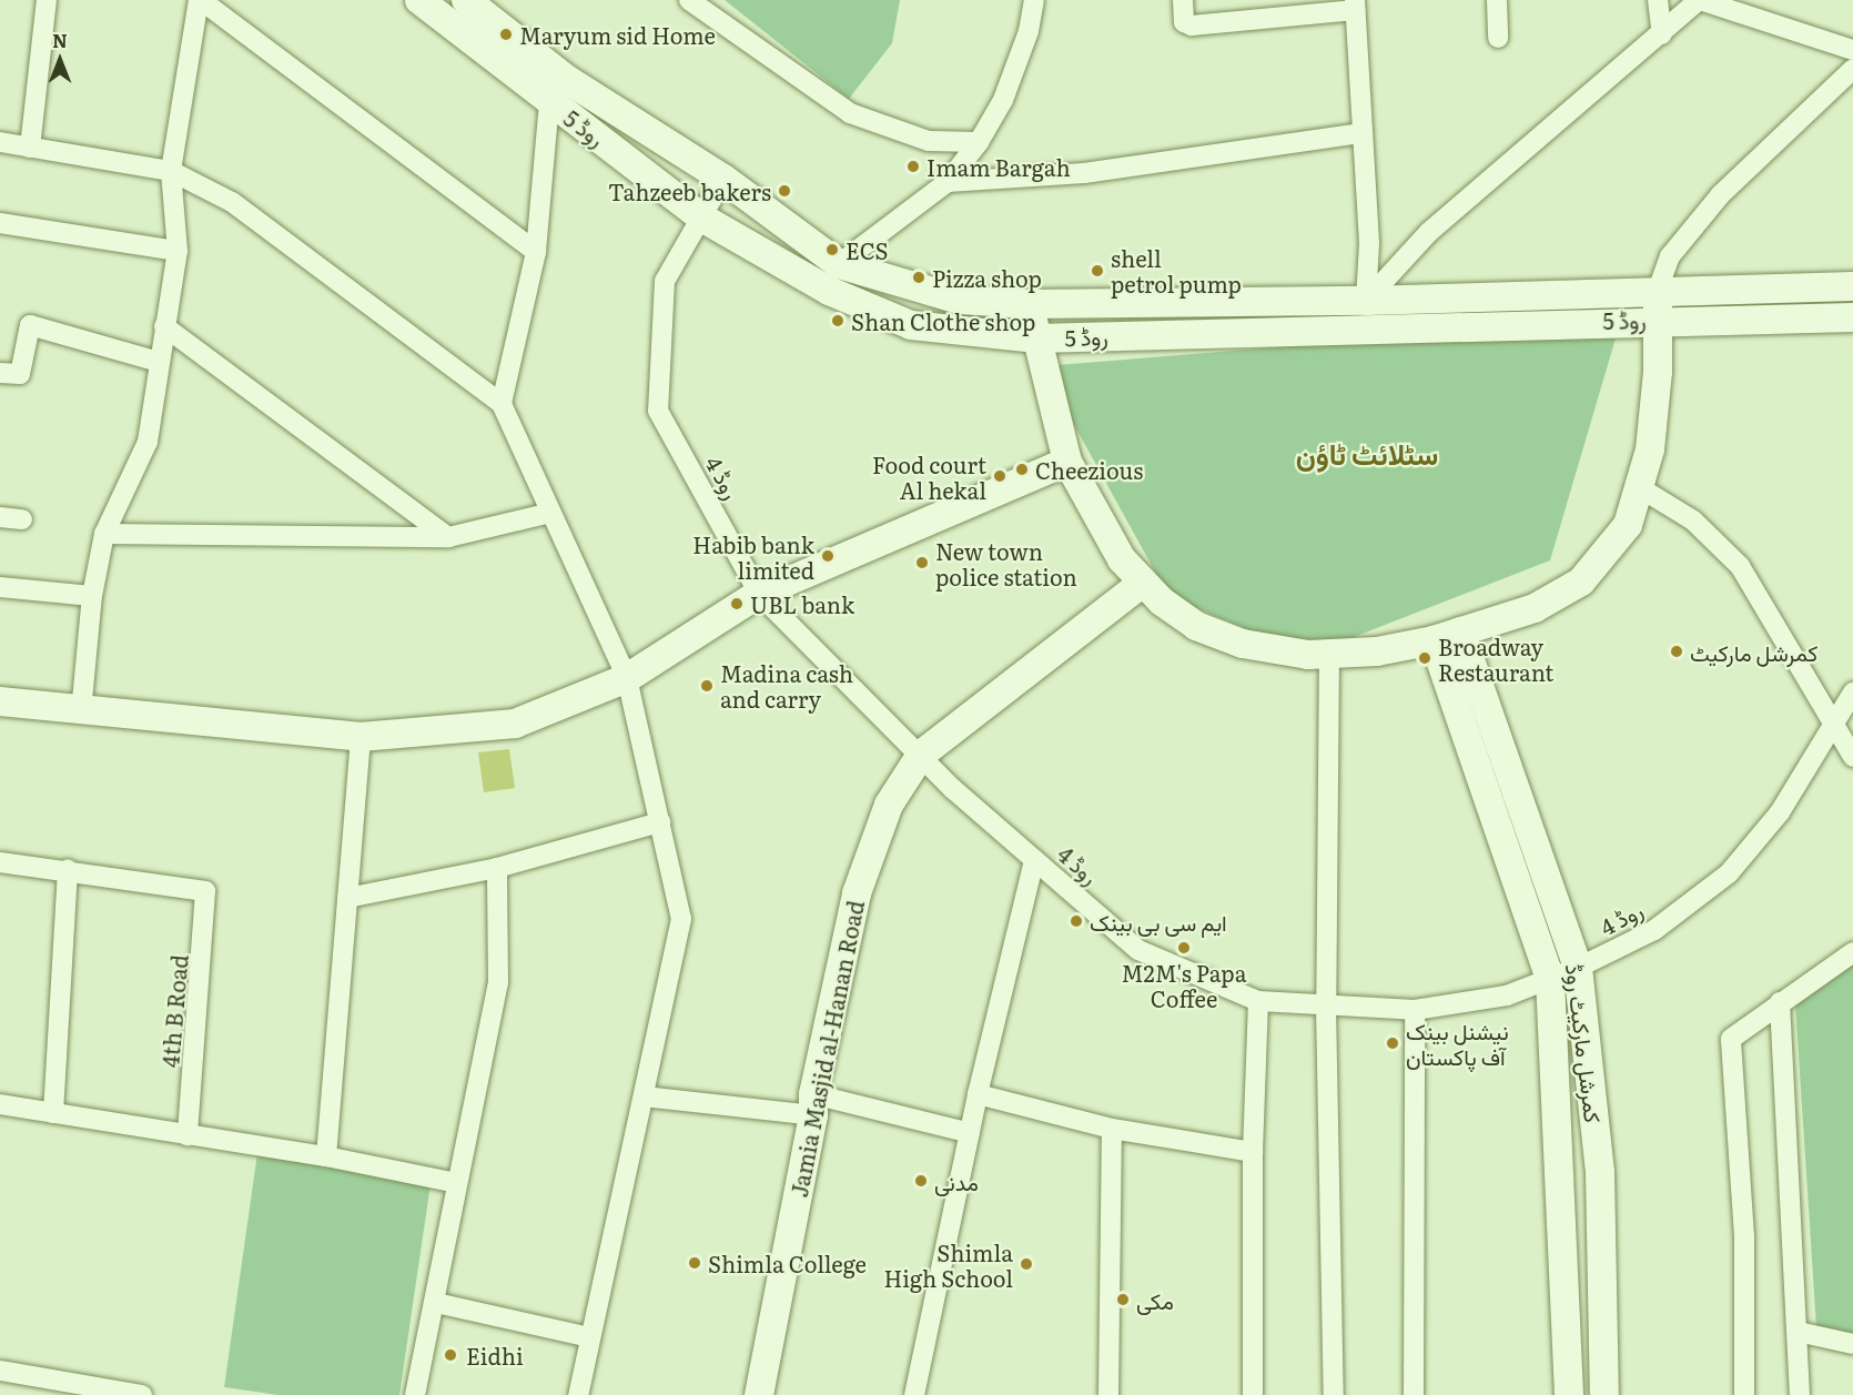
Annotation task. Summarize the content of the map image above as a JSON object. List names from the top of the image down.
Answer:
{
  "streets": {
    "main road": ["روڈ 5", "کمرشل مارکیٹ روڈ", "Jamia Masjid al-Hanan Road"],
    "street": ["روڈ 4", "4th B Road"]
  },
  "crossings": [
    ["روڈ 5", "روڈ 4"],
    ["روڈ 4", "کمرشل مارکیٹ روڈ"],
    ["روڈ 4", "Jamia Masjid al-Hanan Road"]
  ],
  "districts": ["سٹلائٹ ٹاؤن"],
  "places": [
    "Maryum sid Home",
    "Imam Bargah",
    "Tahzeeb bakers",
    "ECS",
    "shell petrol pump",
    "Pizza shop",
    "Shan Clothe shop",
    "Cheezious",
    "Food court Al hekal",
    "Habib bank limited",
    "New town police station",
    "UBL bank",
    "کمرشل مارکیٹ",
    "Broadway Restaurant",
    "Madina cash and carry",
    "ایم سی بی بینک",
    "M2M's Papa Coffee",
    "نیشنل بینک آف پاکستان",
    "مدنی",
    "Shimla College",
    "Shimla High School",
    "مکی",
    "Eidhi"
  ],
  "north": "top"
}
